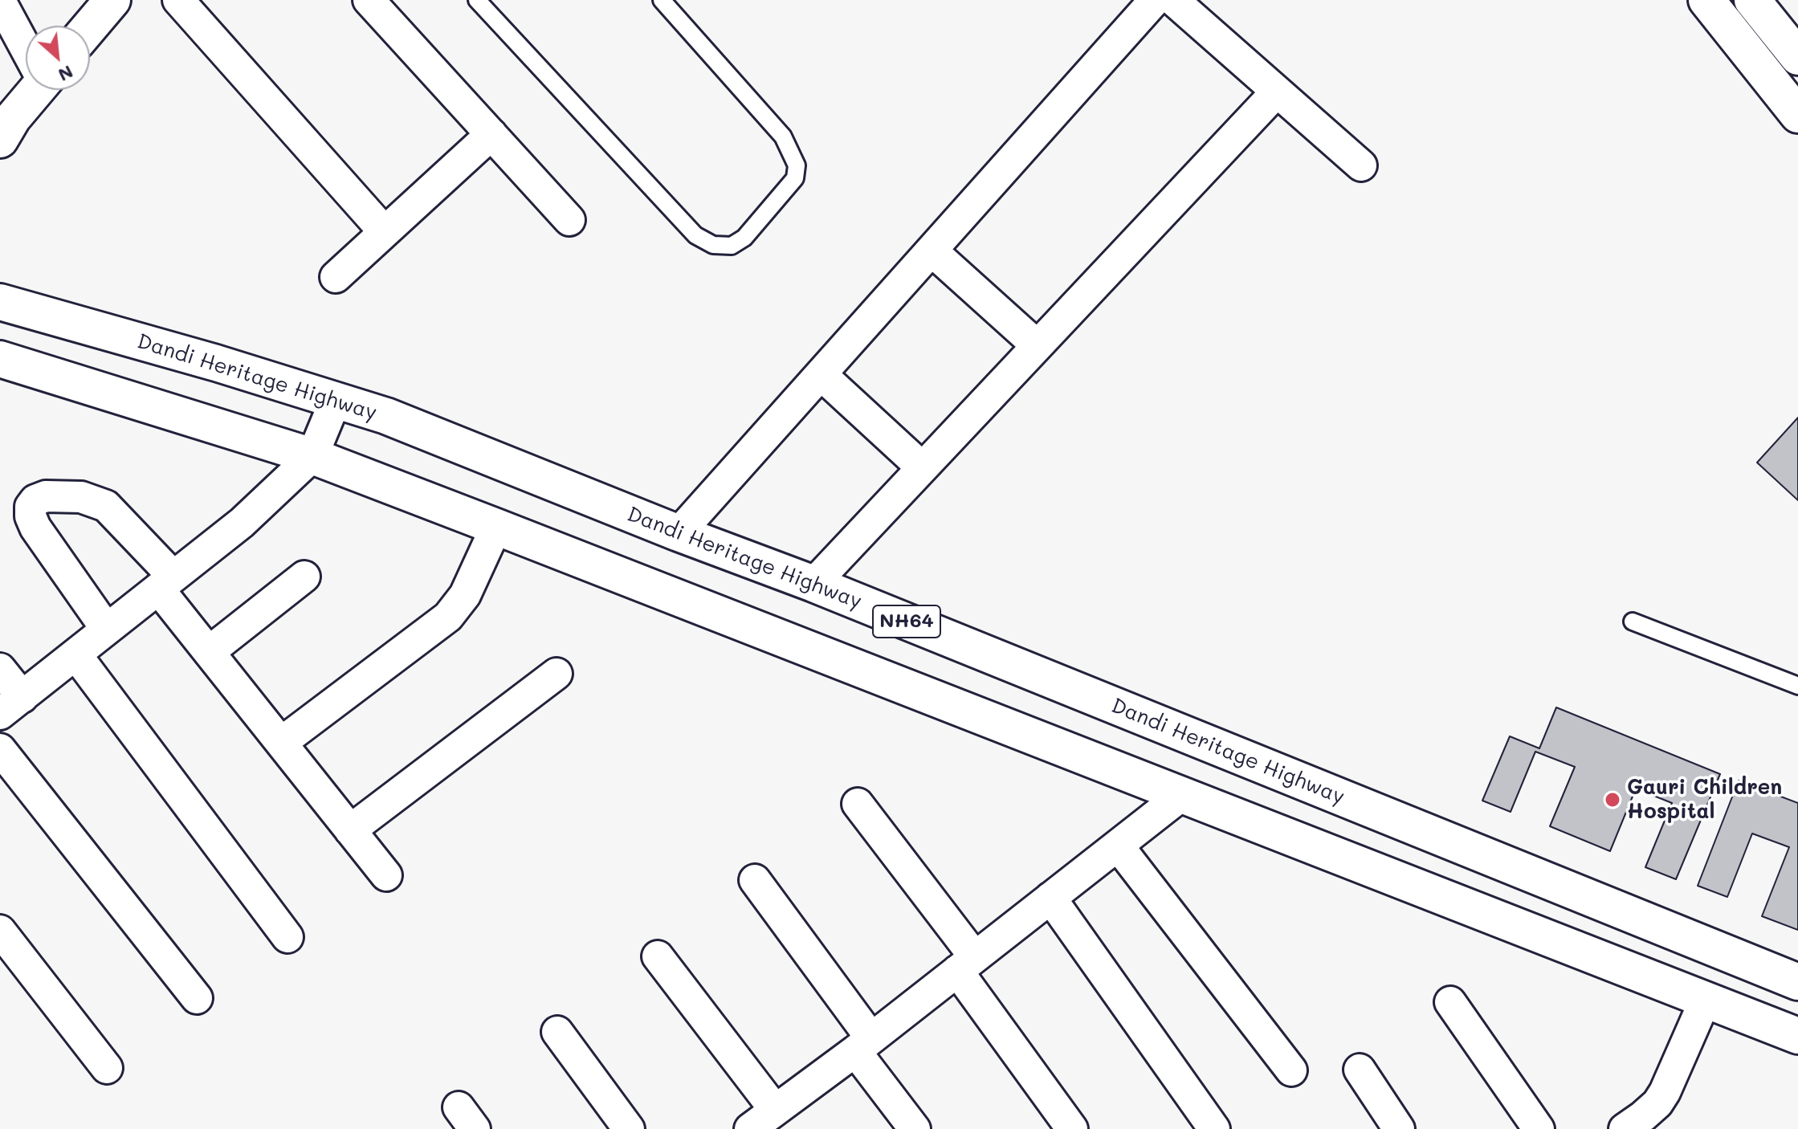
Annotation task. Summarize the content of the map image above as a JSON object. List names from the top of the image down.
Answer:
{
  "streets": {
    "main road": ["Dandi Heritage Highway", "NH64"]
  },
  "places": ["Gauri Children Hospital"],
  "north": "bottom right"
}
